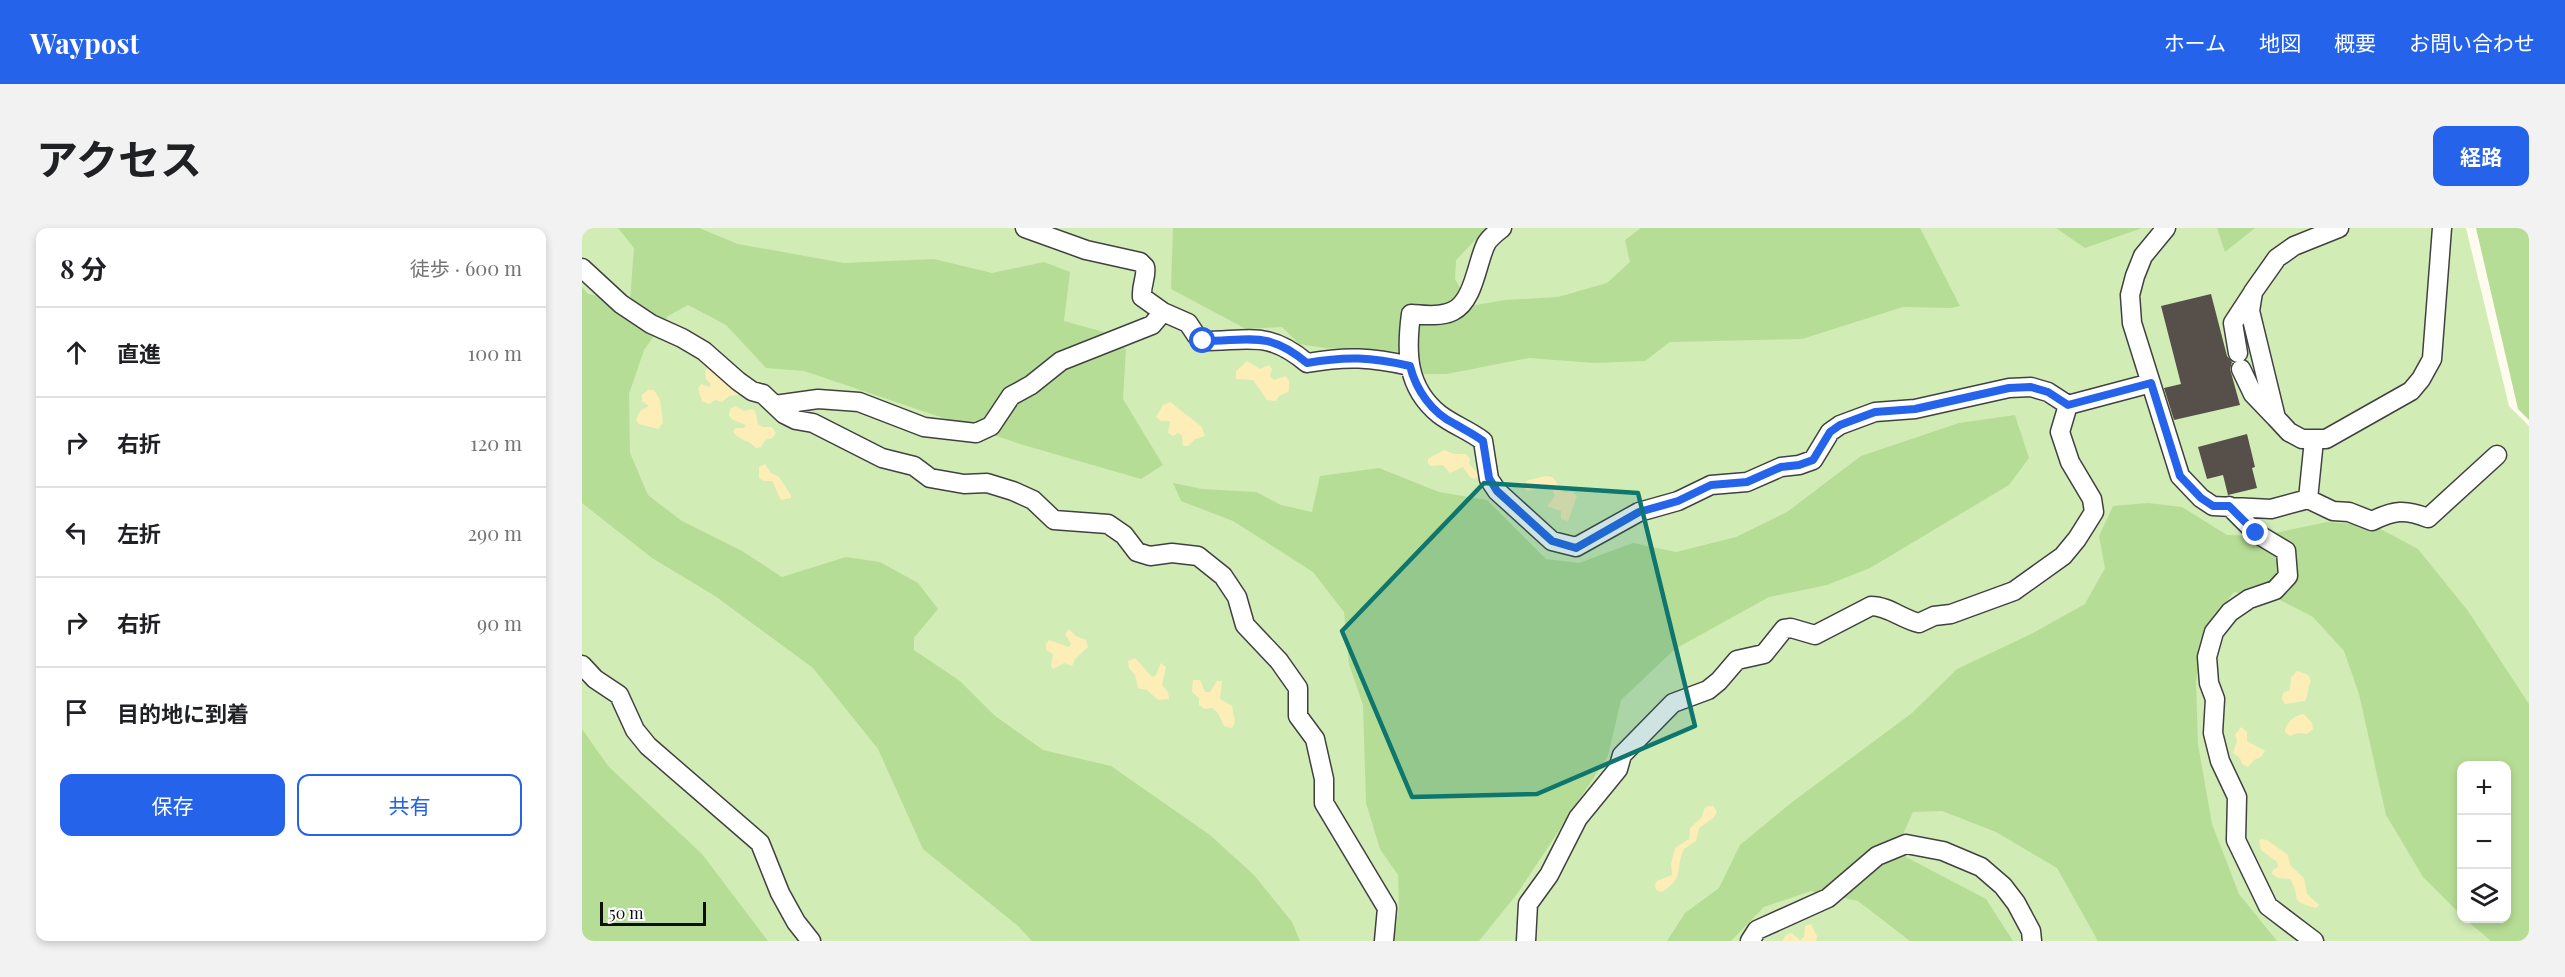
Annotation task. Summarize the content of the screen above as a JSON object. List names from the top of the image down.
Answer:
{
  "scale_bar": "50 m",
  "page": {
    "header": "Waypost",
    "nav": [
      "ホーム",
      "地図",
      "概要",
      "お問い合わせ"
    ],
    "title": "アクセス",
    "buttons": [
      "経路",
      ["保存", "共有"]
    ],
    "heading": ["8 分", "徒歩 · 600 m"],
    "list": [
      ["直進", "100 m"],
      ["右折", "120 m"],
      ["左折", "290 m"],
      ["右折", "90 m"],
      "目的地に到着"
    ],
    "map_buttons": ["+", "−"],
    "scale": "50 m"
  }
}
